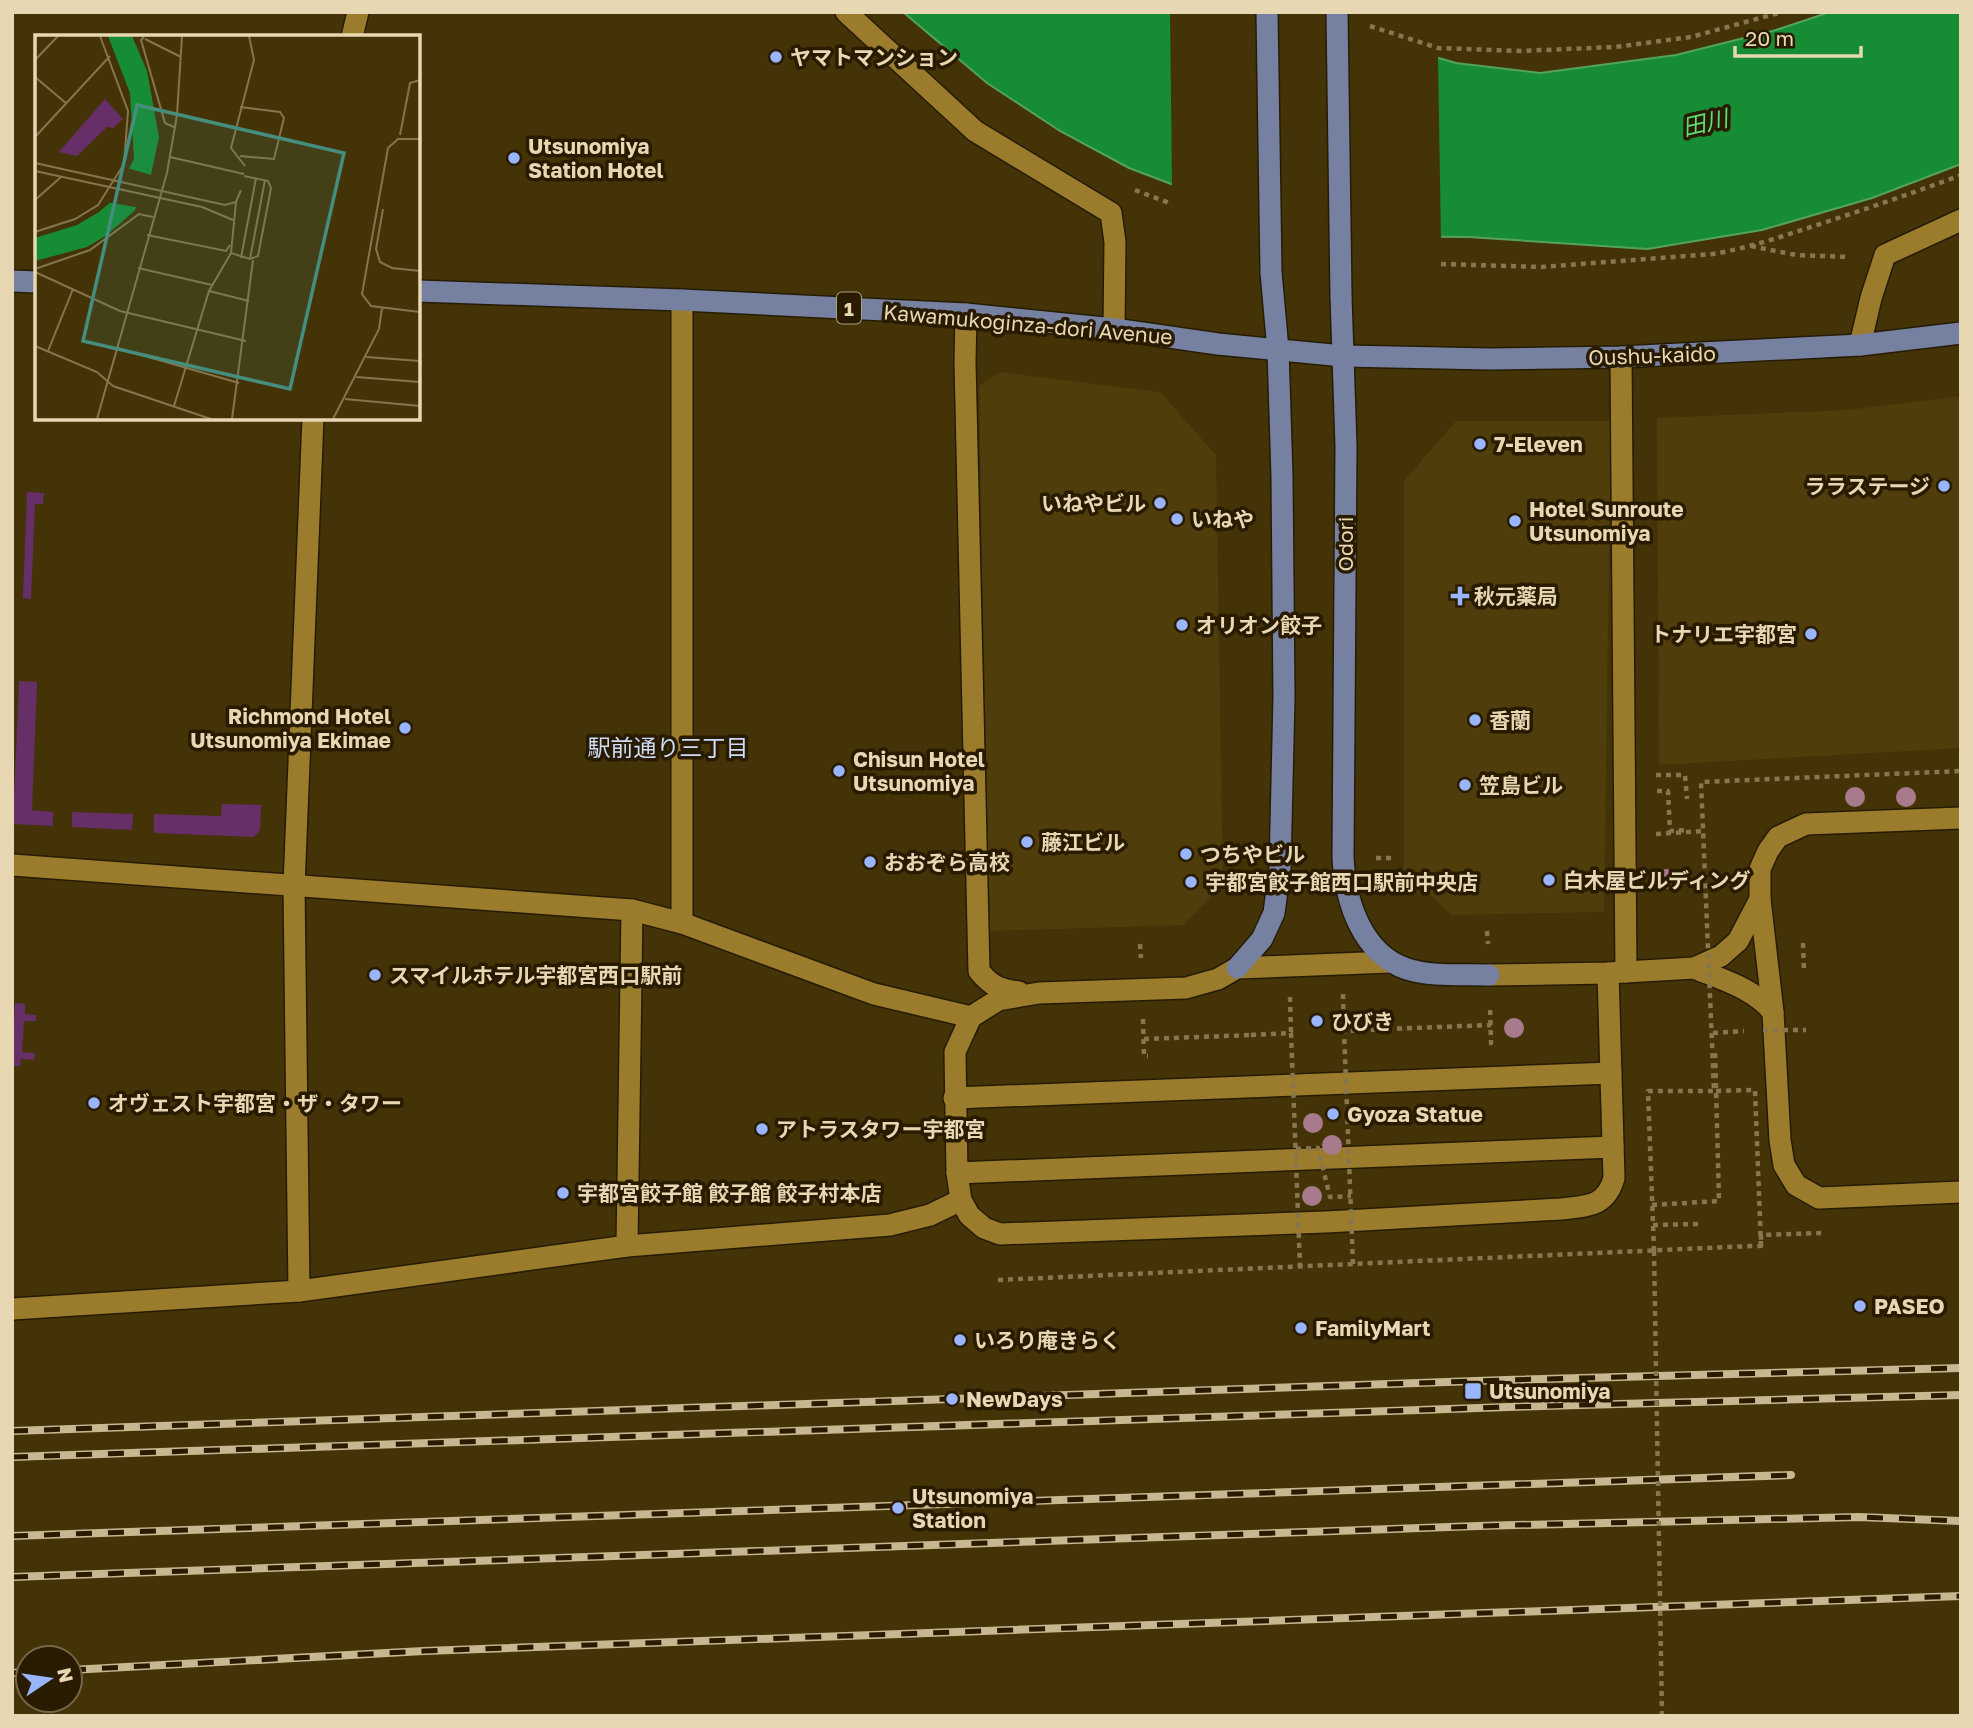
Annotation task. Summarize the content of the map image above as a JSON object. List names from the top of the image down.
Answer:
{
  "streets": {
    "main road": [
      "1",
      "Kawamukoginza-dori Avenue",
      "Oushu-kaido",
      "Odori"
    ]
  },
  "crossings": [
    ["Kawamukoginza-dori Avenue", "Oushu-kaido"],
    ["Kawamukoginza-dori Avenue", "Odori"],
    ["Oushu-kaido", "Odori"]
  ],
  "districts": ["駅前通り三丁目"],
  "water": ["田川"],
  "places": {
    "other": [
      "ヤマトマンション",
      "Utsunomiya Station Hotel",
      "7-Eleven",
      "ララステージ",
      "いねやビル",
      "いねや",
      "Hotel Sunroute Utsunomiya",
      "オリオン餃子",
      "トナリエ宇都宮",
      "香蘭",
      "Richmond Hotel Utsunomiya Ekimae",
      "Chisun Hotel Utsunomiya",
      "笠島ビル",
      "藤江ビル",
      "つちやビル",
      "おおぞら高校",
      "白木屋ビルディング",
      "宇都宮餃子館西口駅前中央店",
      "スマイルホテル宇都宮西口駅前",
      "ひびき",
      "オヴェスト宇都宮・ザ・タワー",
      "Gyoza Statue",
      "アトラスタワー宇都宮",
      "宇都宮餃子館 餃子館 餃子村本店",
      "PASEO",
      "FamilyMart",
      "いろり庵きらく",
      "NewDays",
      "Utsunomiya Station"
    ],
    "health": ["秋元薬局"],
    "transit": ["Utsunomiya"]
  },
  "scale_bar": "20 m",
  "north": "right"
}
